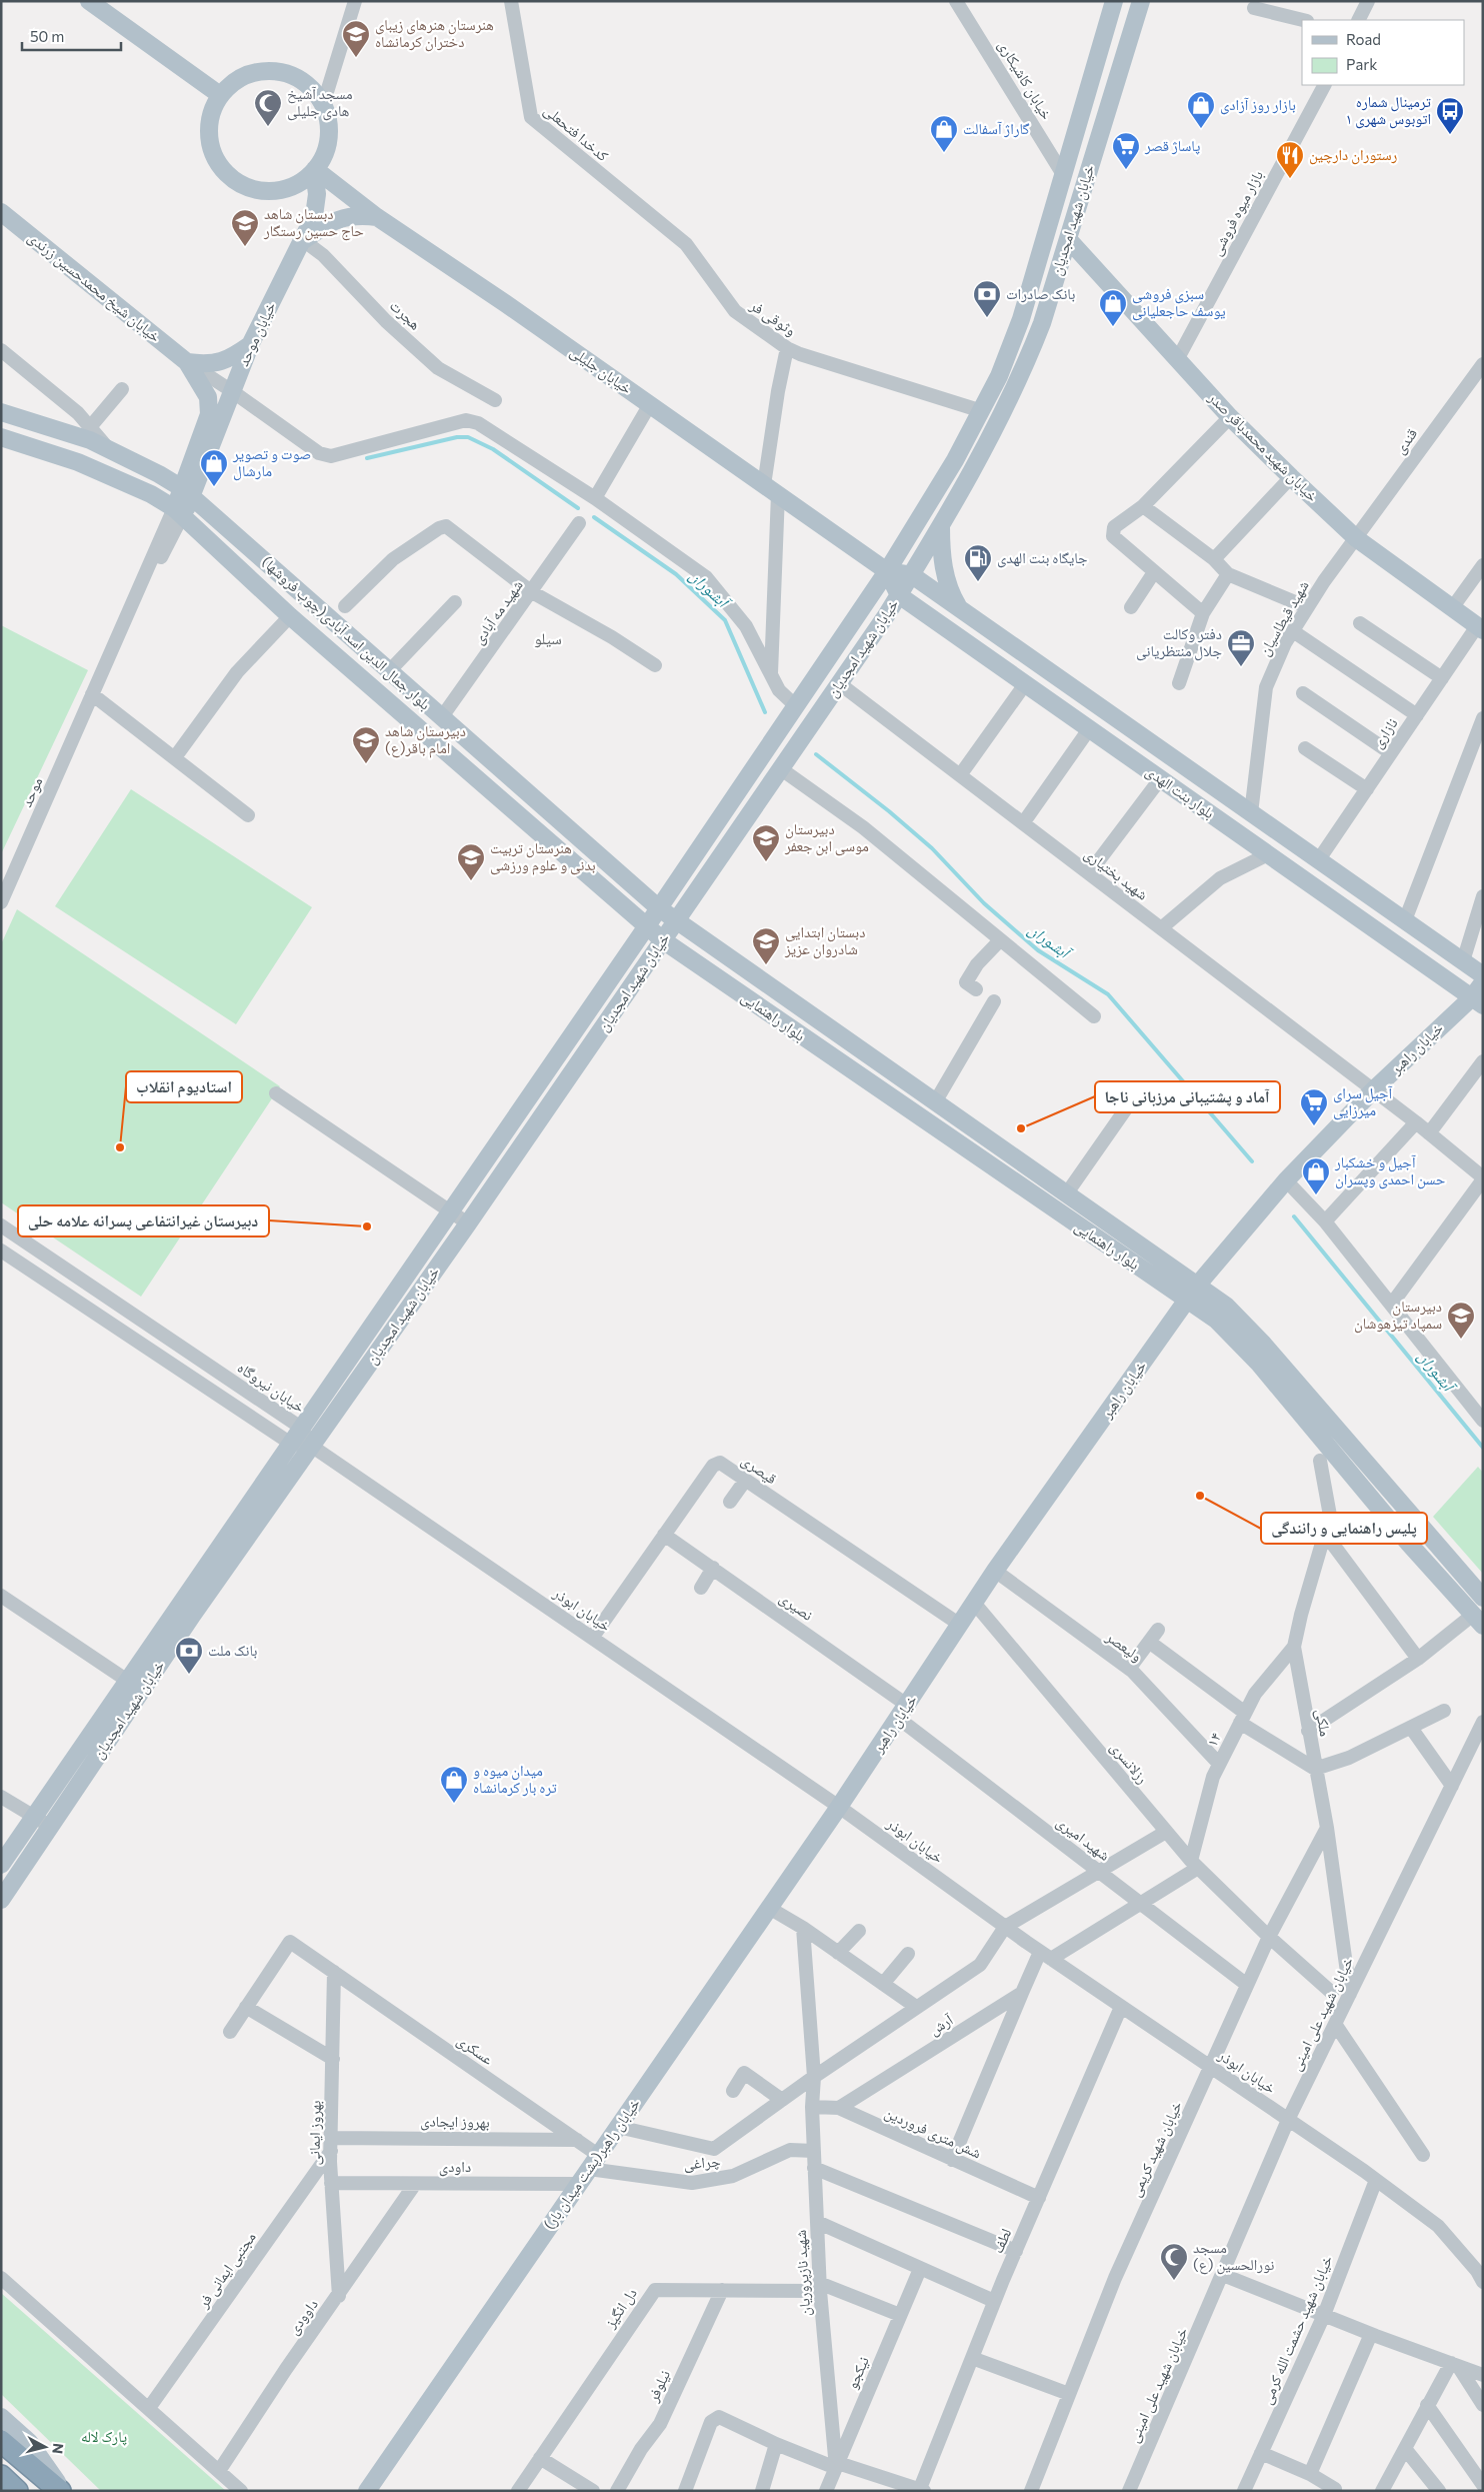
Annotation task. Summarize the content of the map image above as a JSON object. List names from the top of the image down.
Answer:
{
  "streets": {
    "main road": [
      "خیابان شهید امجدیان",
      "خیابان شیخ محمدحسین زرندی",
      "خیابان موحد",
      "خیابان جلیلی",
      "خیابان شهید محمدباقر صدر",
      "بلوار جمال الدین اسد آبادی(چوب فروشها)",
      "بلوار بنت الهدی",
      "بلوار راهنمایی",
      "خیابان راهبر",
      "خیابان راهبر(پشت میدان بار)"
    ],
    "street": [
      "خیابان کاشیکاری",
      "کدخدا فتحعلی",
      "بازار میوه فروشی",
      "هجرت",
      "وثوقی فر",
      "قندی",
      "شهید مه آبادی",
      "شهید قیطاسیان",
      "نازاری",
      "موحد",
      "شهید بختیاری",
      "خیابان نیروگاه",
      "قیصری",
      "نصیری",
      "خیابان ابوذر",
      "ولیعصر",
      "ملکی",
      "۱۴",
      "رزلانسری",
      "شهید امیری",
      "خیابان شهید علی امینی",
      "آرش",
      "عسکری",
      "بهروز ایجادی",
      "بهروز ایمانی",
      "شش متری فروردین",
      "خیابان شهید کریمی",
      "چراغی",
      "داودی",
      "لطف",
      "مجتبی ایمانی فر",
      "شهید نازپروریان",
      "دل انگیز",
      "داوودی",
      "خیابان شهید حشمت الله کرمی",
      "نیکجو",
      "نیلوفر"
    ]
  },
  "crossings": [
    ["خیابان کاشیکاری", "خیابان شهید امجدیان"],
    ["کدخدا فتحعلی", "وثوقی فر"],
    ["بازار میوه فروشی", "خیابان شهید محمدباقر صدر"],
    ["خیابان شهید امجدیان", "وثوقی فر"],
    ["خیابان شهید امجدیان", "خیابان جلیلی"],
    ["خیابان شهید امجدیان", "خیابان شهید محمدباقر صدر"],
    ["خیابان شهید امجدیان", "بلوار جمال الدین اسد آبادی(چوب فروشها)"],
    ["خیابان شهید امجدیان", "بلوار بنت الهدی"],
    ["خیابان شهید امجدیان", "شهید بختیاری"],
    ["خیابان شهید امجدیان", "بلوار راهنمایی"],
    ["خیابان شهید امجدیان", "خیابان نیروگاه"],
    ["خیابان شهید امجدیان", "خیابان ابوذر"],
    ["هجرت", "خیابان موحد"],
    ["خیابان موحد", "خیابان جلیلی"],
    ["خیابان موحد", "بلوار جمال الدین اسد آبادی(چوب فروشها)"],
    ["خیابان جلیلی", "بلوار بنت الهدی"],
    ["قندی", "خیابان شهید محمدباقر صدر"],
    ["قندی", "شهید قیطاسیان"],
    ["خیابان شهید محمدباقر صدر", "شهید قیطاسیان"],
    ["خیابان شهید محمدباقر صدر", "نازاری"],
    ["شهید مه آبادی", "بلوار جمال الدین اسد آبادی(چوب فروشها)"],
    ["شهید قیطاسیان", "بلوار بنت الهدی"],
    ["بلوار جمال الدین اسد آبادی(چوب فروشها)", "موحد"],
    ["بلوار جمال الدین اسد آبادی(چوب فروشها)", "بلوار راهنمایی"],
    ["نازاری", "بلوار بنت الهدی"],
    ["بلوار بنت الهدی", "خیابان راهبر"],
    ["شهید بختیاری", "خیابان راهبر"],
    ["بلوار راهنمایی", "خیابان راهبر"],
    ["خیابان راهبر", "قیصری"],
    ["خیابان راهبر", "نصیری"],
    ["خیابان راهبر", "خیابان ابوذر"],
    ["خیابان راهبر", "ولیعصر"],
    ["خیابان راهبر", "رزلانسری"],
    ["خیابان راهبر", "شهید امیری"],
    ["خیابان راهبر", "خیابان راهبر(پشت میدان بار)"],
    ["خیابان نیروگاه", "خیابان ابوذر"],
    ["قیصری", "نصیری"],
    ["قیصری", "خیابان ابوذر"],
    ["نصیری", "شهید امیری"],
    ["خیابان ابوذر", "خیابان شهید علی امینی"],
    ["خیابان ابوذر", "خیابان شهید کریمی"],
    ["خیابان ابوذر", "لطف"],
    ["خیابان ابوذر", "خیابان شهید حشمت الله کرمی"],
    ["ولیعصر", "۱۴"],
    ["ملکی", "۱۴"],
    ["ملکی", "خیابان شهید علی امینی"],
    ["ملکی", "خیابان شهید کریمی"],
    ["۱۴", "رزلانسری"],
    ["رزلانسری", "خیابان شهید کریمی"],
    ["شهید امیری", "خیابان شهید کریمی"],
    ["آرش", "شش متری فروردین"],
    ["عسکری", "بهروز ایجادی"],
    ["عسکری", "بهروز ایمانی"],
    ["عسکری", "چراغی"],
    ["عسکری", "خیابان راهبر(پشت میدان بار)"],
    ["بهروز ایجادی", "بهروز ایمانی"],
    ["بهروز ایجادی", "مجتبی ایمانی فر"],
    ["بهروز ایمانی", "داودی"],
    ["بهروز ایمانی", "مجتبی ایمانی فر"],
    ["بهروز ایمانی", "داوودی"],
    ["شش متری فروردین", "لطف"],
    ["شش متری فروردین", "شهید نازپروریان"],
    ["چراغی", "خیابان راهبر(پشت میدان بار)"],
    ["چراغی", "شهید نازپروریان"],
    ["خیابان راهبر(پشت میدان بار)", "داودی"],
    ["داودی", "داوودی"],
    ["شهید نازپروریان", "دل انگیز"],
    ["شهید نازپروریان", "نیکجو"],
    ["دل انگیز", "نیلوفر"]
  ],
  "districts": ["سیلو"],
  "water": ["آبشوران"],
  "parks": ["پارک لاله"],
  "places": {
    "school or university": [
      "هنرستان هنرهای زیبای دختران کرمانشاه",
      "دبستان شاهد حاج حسین رستگار",
      "دبیرستان شاهد امام باقر(ع)",
      "دبیرستان موسی ابن جعفر",
      "هنرستان تربیت بدنی و علوم ورزشی",
      "دبستان ابتدایی شادروان عزیز",
      "دبیرستان سمپاد تیزهوشان"
    ],
    "mosque": ["مسجد آشیخ هادی جلیلی", "مسجد نورالحسین (ع)"],
    "shop": [
      "بازار روز آزادی",
      "گاراژ آسفالت",
      "سبزی فروشی یوسف حاجعلیانی",
      "صوت و تصویر مارشال",
      "آجیل و خشکبار حسن احمدی وپسران",
      "میدان میوه و تره بار کرمانشاه"
    ],
    "bus stop": ["ترمینال شماره ۱ اتوبوس شهری"],
    "supermarket": ["پاساژ قصر", "آجیل سرای میرزایی"],
    "restaurant": ["رستوران دارچین"],
    "bank": ["بانک صادرات", "بانک ملت"],
    "fuel station": ["جایگاه بنت الهدی"],
    "office": ["دفتر وکالت جلال منتظریانی"],
    "other": [
      "آماد و پشتیبانی مرزبانی ناجا",
      "استادیوم انقلاب",
      "دبیرستان غیرانتفاعی پسرانه علامه حلی",
      "پلیس راهنمایی و رانندگی"
    ]
  },
  "legend": ["Road", "Park"],
  "scale_bar": "50 m",
  "north": "right"
}
